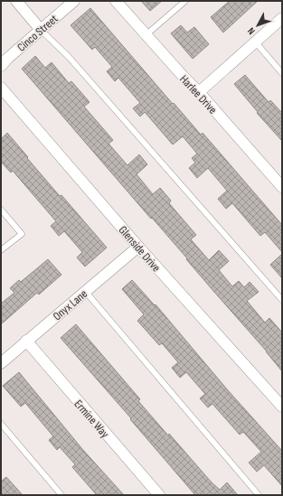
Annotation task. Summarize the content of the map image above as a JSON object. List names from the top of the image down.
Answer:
{
  "streets": {
    "street": [
      "Cinco Street",
      "Harlee Drive",
      "Glenside Drive",
      "Onyx Lane",
      "Ermine Way"
    ]
  },
  "crossings": [
    ["Glenside Drive", "Onyx Lane"],
    ["Onyx Lane", "Ermine Way"]
  ],
  "north": "bottom left"
}
